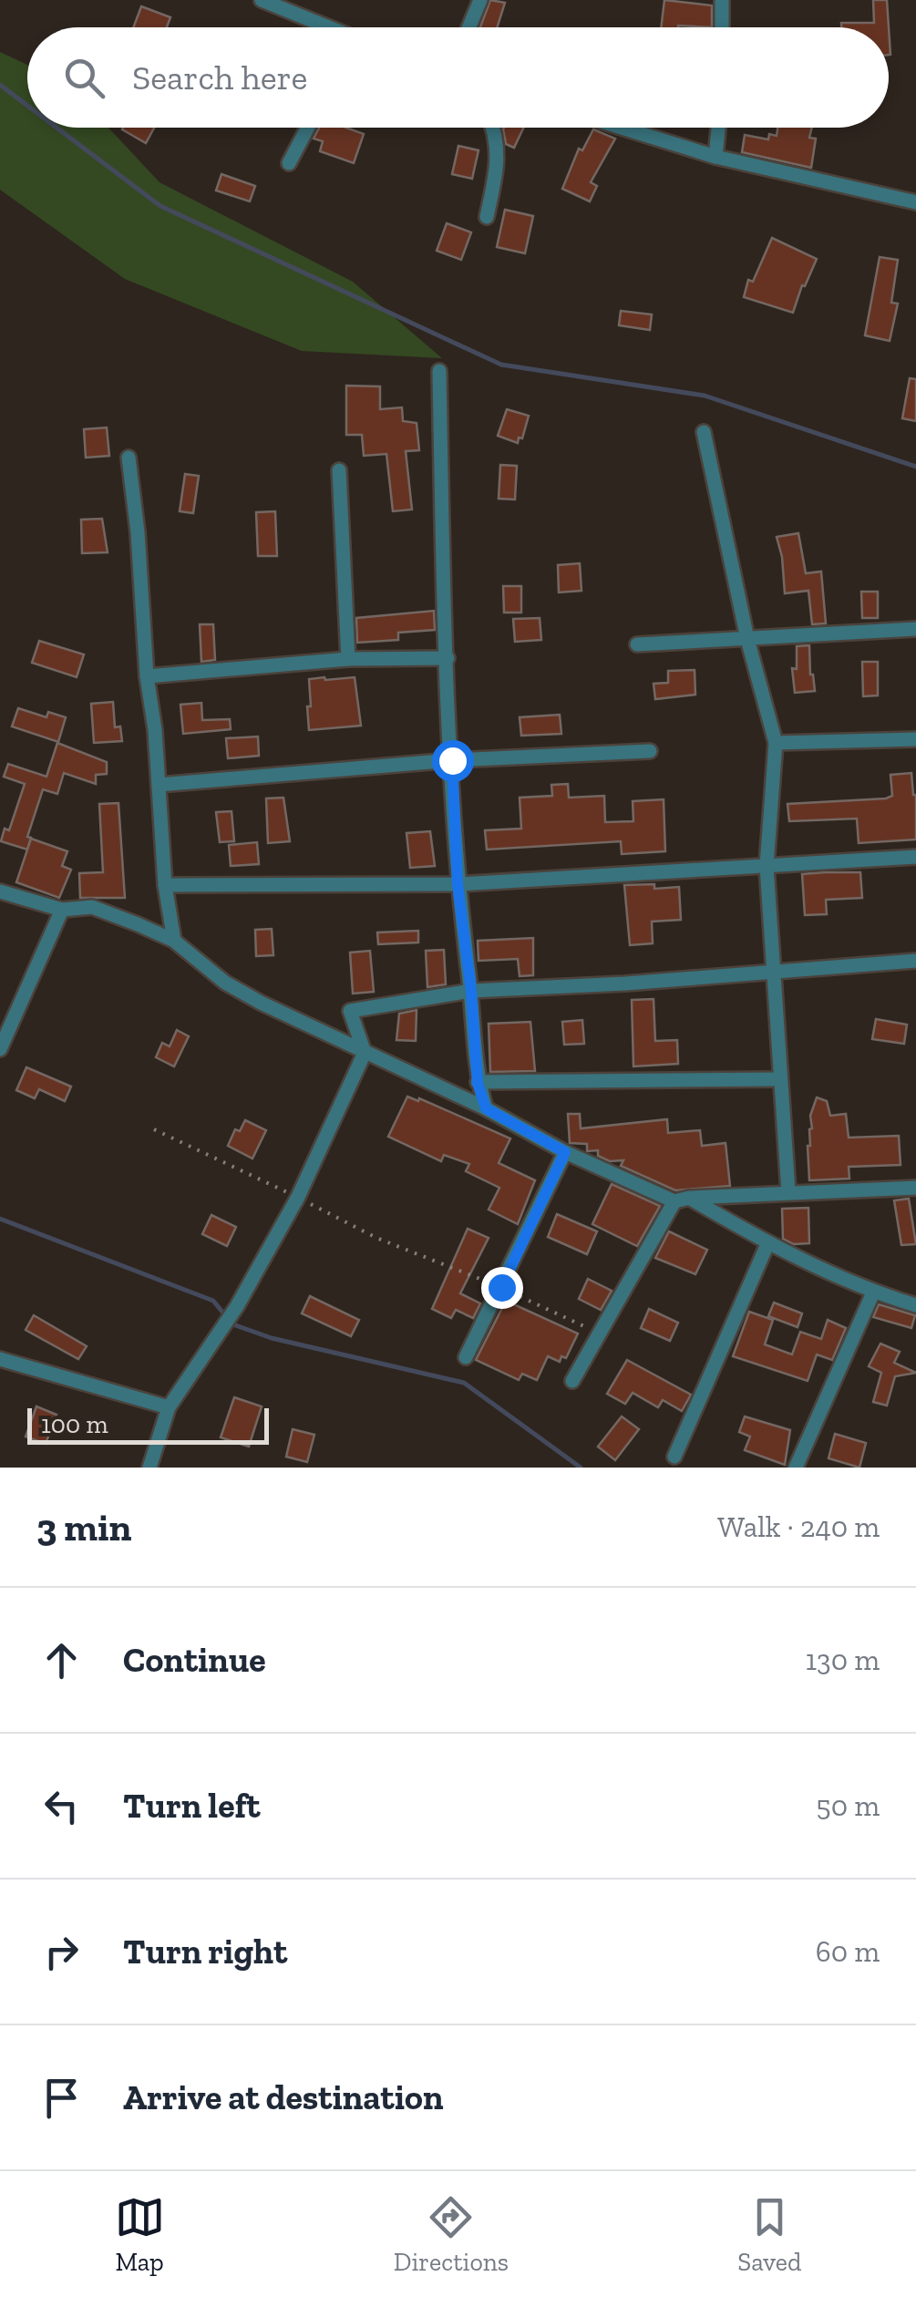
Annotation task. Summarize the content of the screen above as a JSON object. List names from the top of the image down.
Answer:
{
  "scale_bar": "100 m",
  "page": {
    "search": "Search here",
    "scale": "100 m",
    "heading": ["3 min", "Walk · 240 m"],
    "list": [
      ["Continue", "130 m"],
      ["Turn left", "50 m"],
      ["Turn right", "60 m"],
      "Arrive at destination"
    ],
    "nav": ["Map", "Directions", "Saved"]
  }
}
